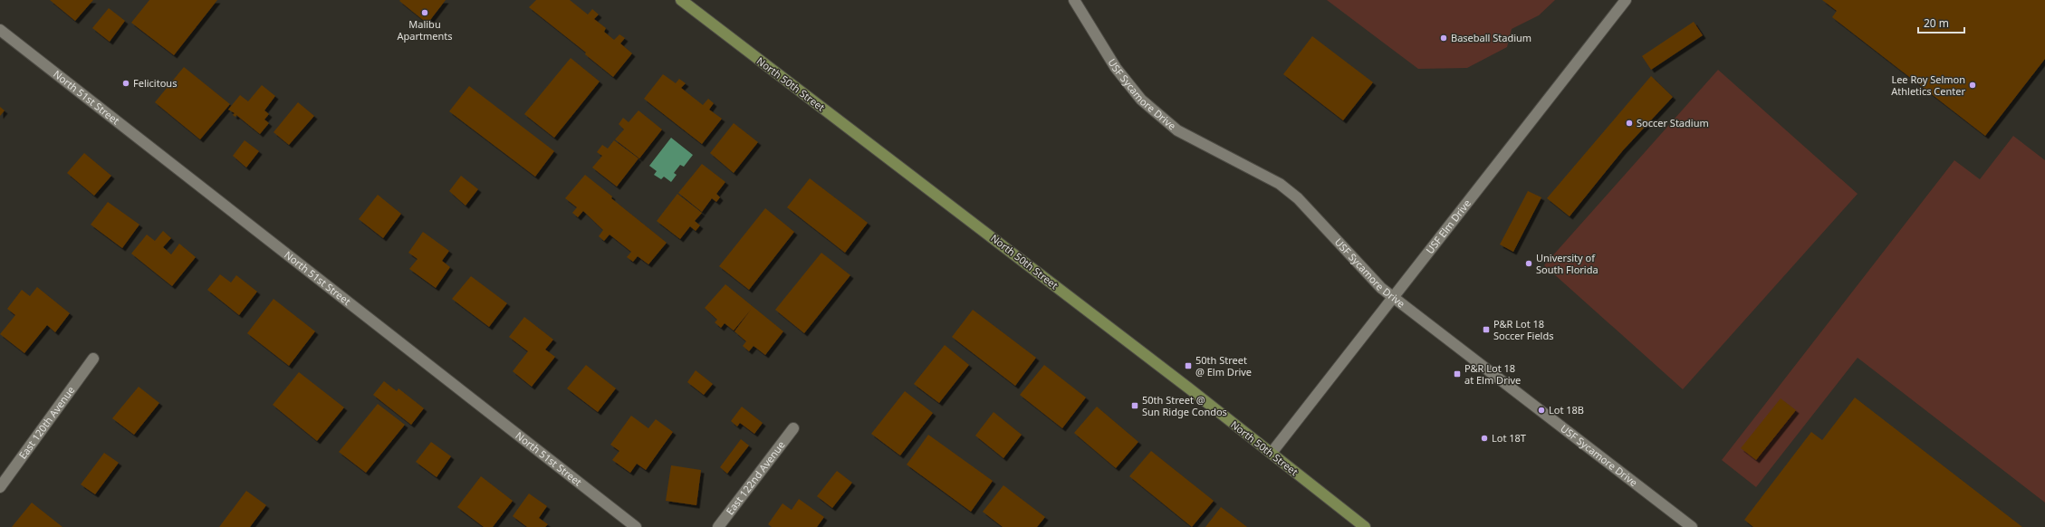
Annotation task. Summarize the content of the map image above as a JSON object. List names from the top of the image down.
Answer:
{
  "streets": {
    "street": [
      "North 50th Street",
      "USF Sycamore Drive",
      "North 51st Street",
      "USF Elm Drive",
      "East 120th Avenue",
      "East 122nd Avenue"
    ]
  },
  "crossings": [
    ["North 50th Street", "USF Elm Drive"],
    ["USF Sycamore Drive", "USF Elm Drive"]
  ],
  "places": {
    "other": [
      "Malibu Apartments",
      "Baseball Stadium",
      "Felicitous",
      "Lee Roy Selmon Athletics Center",
      "Soccer Stadium",
      "University of South Florida",
      "Lot 18B",
      "Lot 18T"
    ],
    "transit": [
      "P&R Lot 18 Soccer Fields",
      "50th Street @ Elm Drive",
      "P&R Lot 18 at Elm Drive",
      "50th Street @ Sun Ridge Condos"
    ]
  },
  "scale_bar": "20 m"
}
